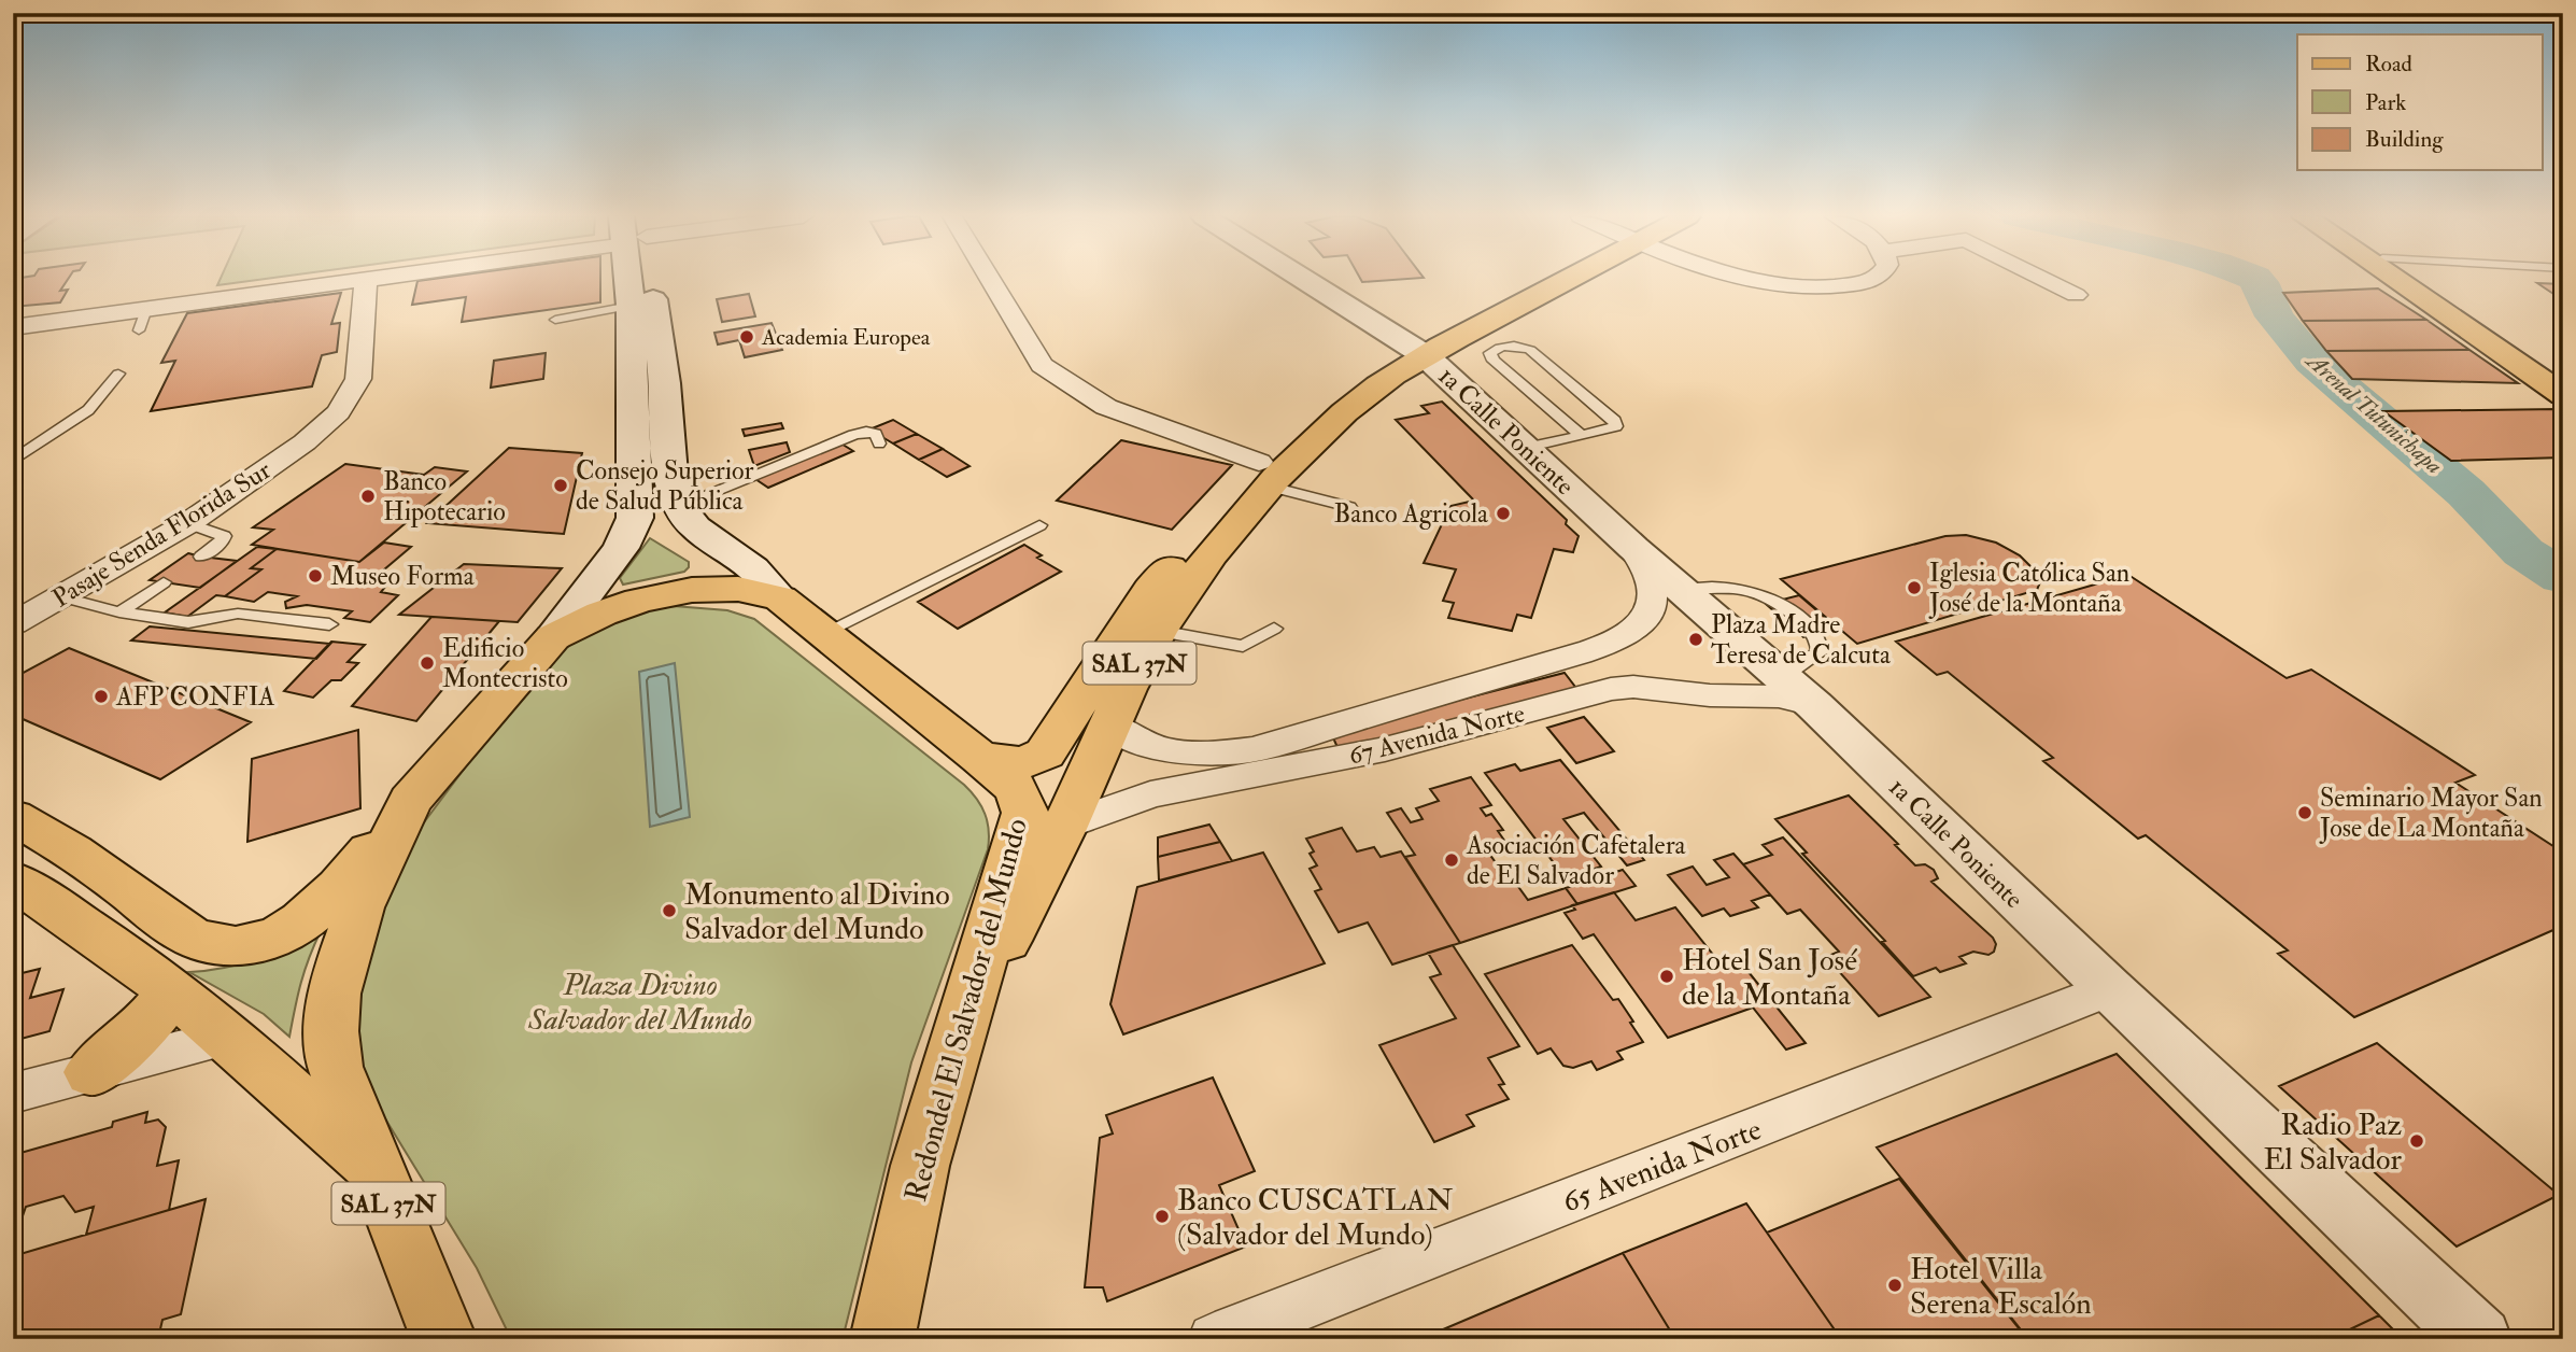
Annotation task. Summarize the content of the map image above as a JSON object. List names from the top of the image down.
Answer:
{
  "streets": {
    "main road": ["1a Calle Poniente", "SAL 37N", "Redondel El Salvador del Mundo"],
    "street": ["Pasaje Senda Florida Sur", "67 Avenida Norte", "65 Avenida Norte"]
  },
  "crossings": [
    ["1a Calle Poniente", "SAL 37N"],
    ["1a Calle Poniente", "67 Avenida Norte"],
    ["1a Calle Poniente", "65 Avenida Norte"],
    ["SAL 37N", "67 Avenida Norte"],
    ["SAL 37N", "Redondel El Salvador del Mundo"]
  ],
  "water": ["Arenal Tutunichapa"],
  "parks": ["Plaza Divino Salvador del Mundo"],
  "places": [
    "Academia Europea",
    "Consejo Superior de Salud Pública",
    "Banco Hipotecario",
    "Banco Agricola",
    "Museo Forma",
    "Iglesia Católica San José de la Montaña",
    "Plaza Madre Teresa de Calcuta",
    "Edificio Montecristo",
    "AFP CONFIA",
    "Seminario Mayor San Jose de La Montaña",
    "Asociación Cafetalera de El Salvador",
    "Monumento al Divino Salvador del Mundo",
    "Hotel San José de la Montaña",
    "Radio Paz El Salvador",
    "Banco CUSCATLAN (Salvador del Mundo)",
    "Hotel Villa Serena Escalón"
  ],
  "legend": ["Road", "Park", "Building"]
}
